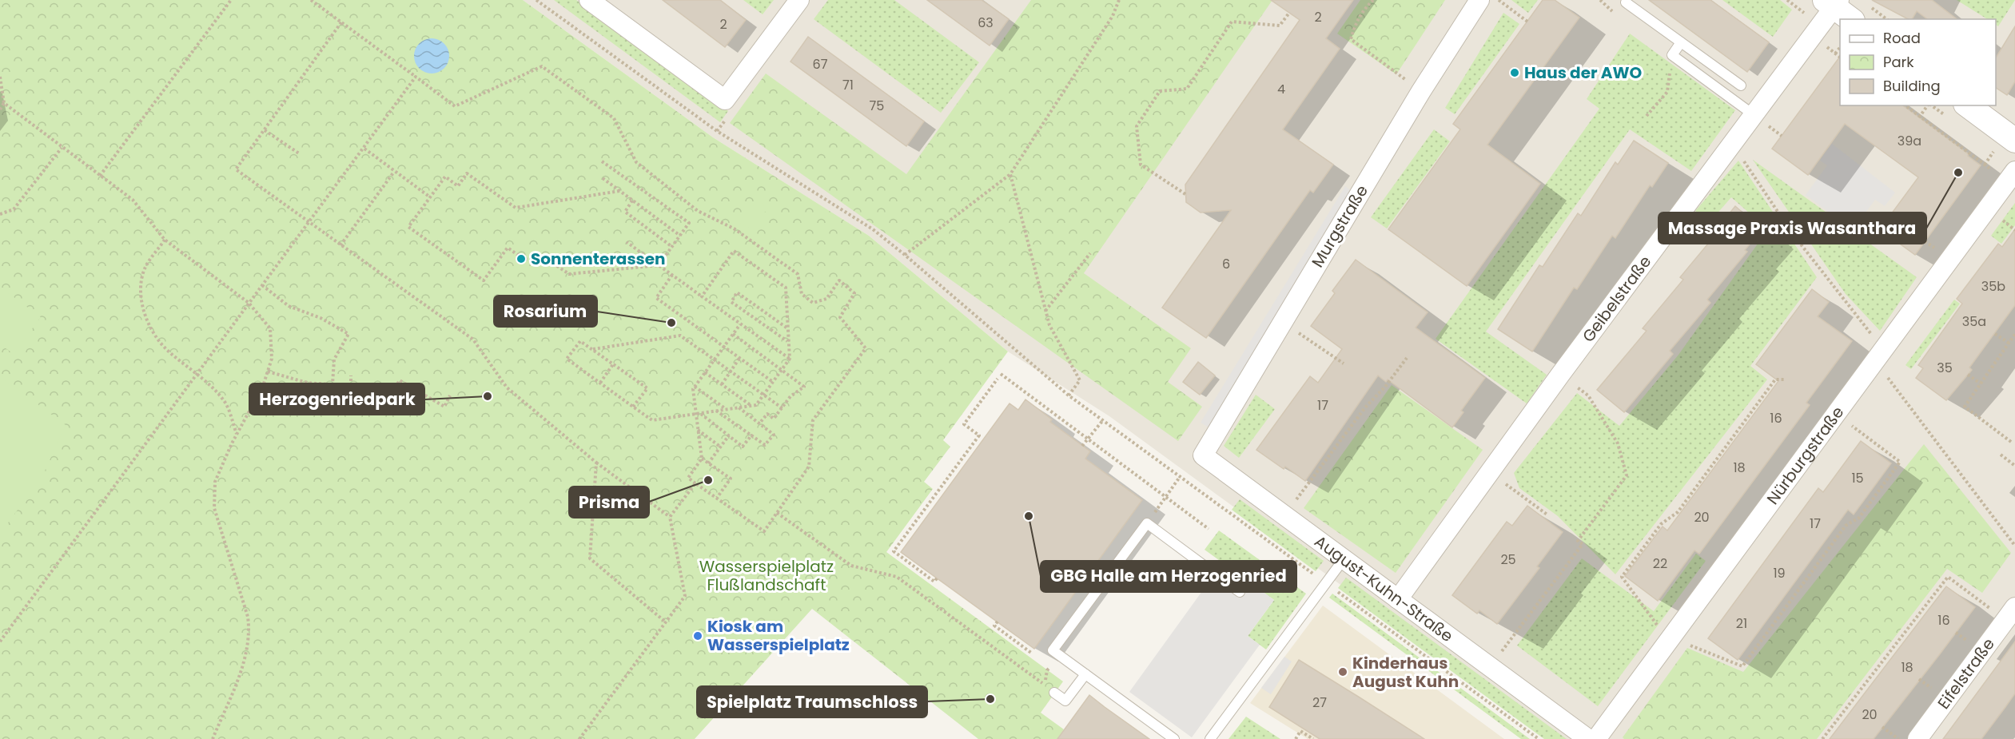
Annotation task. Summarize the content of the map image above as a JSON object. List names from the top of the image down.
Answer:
{
  "streets": {
    "street": [
      "Murgstraße",
      "Geibelstraße",
      "Nürburgstraße",
      "August-Kuhn-Straße",
      "Eifelstraße"
    ]
  },
  "crossings": [
    ["Murgstraße", "August-Kuhn-Straße"],
    ["Geibelstraße", "August-Kuhn-Straße"]
  ],
  "parks": ["Wasserspielplatz Flußlandschaft"],
  "places": [
    "Haus der AWO",
    "Massage Praxis Wasanthara",
    "Sonnenterassen",
    "Rosarium",
    "Herzogenriedpark",
    "Prisma",
    "GBG Halle am Herzogenried",
    "Kiosk am Wasserspielplatz",
    "Kinderhaus August Kuhn",
    "Spielplatz Traumschloss"
  ],
  "house_numbers": [
    "2",
    "63",
    "2",
    "67",
    "71",
    "4",
    "75",
    "39a",
    "6",
    "35b",
    "35a",
    "35",
    "17",
    "16",
    "18",
    "15",
    "20",
    "17",
    "25",
    "22",
    "19",
    "16",
    "21",
    "18",
    "27",
    "20"
  ],
  "legend": ["Road", "Park", "Building"]
}
